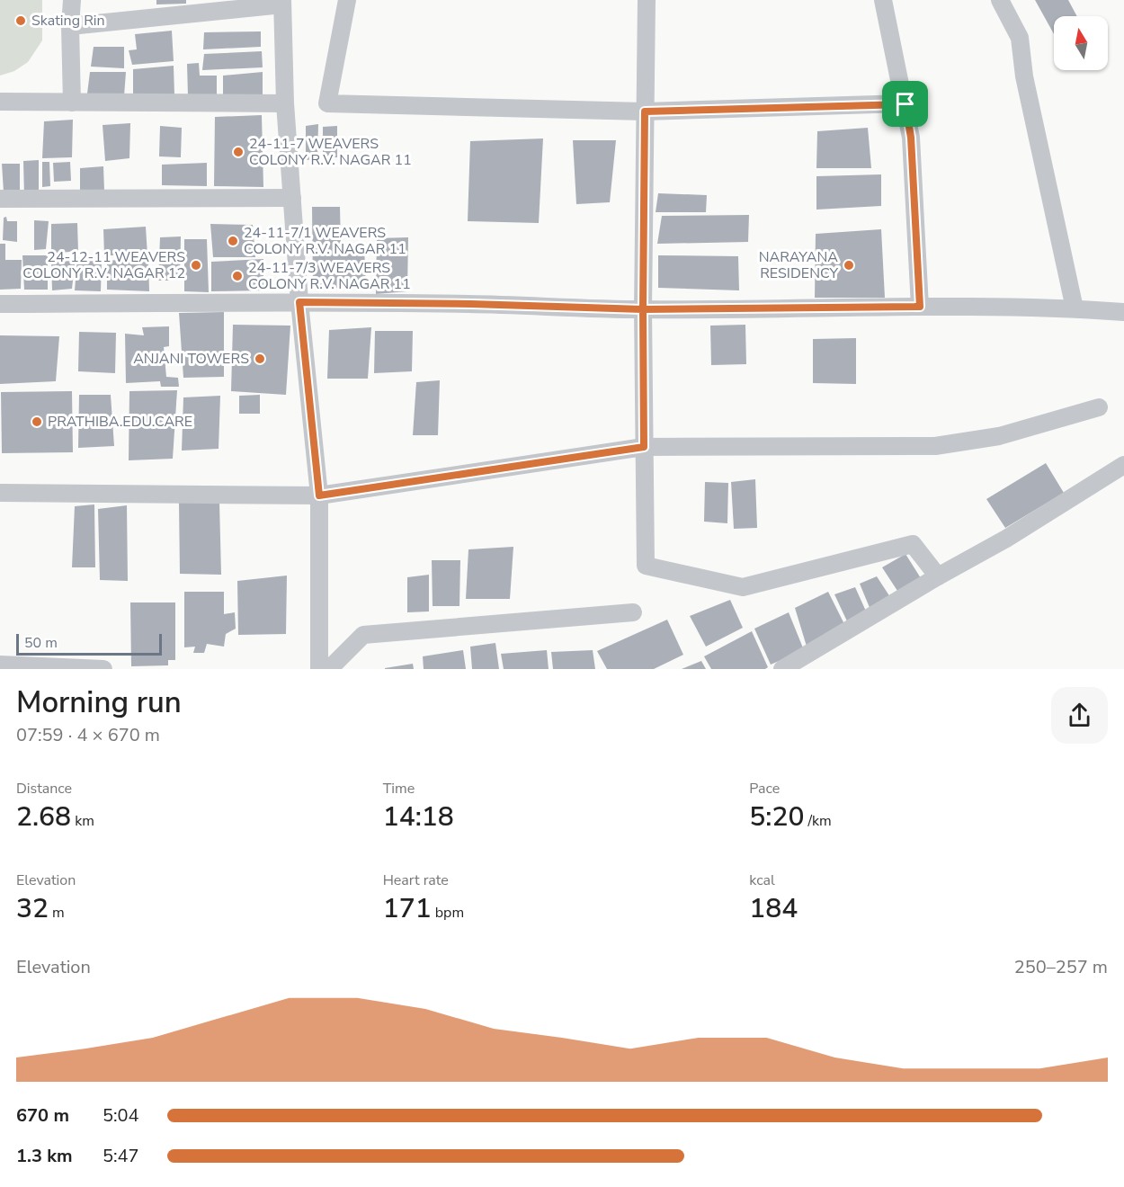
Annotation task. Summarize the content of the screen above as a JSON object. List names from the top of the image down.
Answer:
{
  "places": [
    "Skating Rin",
    "24-11-7 WEAVERS COLONY R.V. NAGAR 11",
    "24-11-7/1 WEAVERS COLONY R.V. NAGAR 11",
    "24-12-11 WEAVERS COLONY R.V. NAGAR 12",
    "NARAYANA RESIDENCY",
    "24-11-7/3 WEAVERS COLONY R.V. NAGAR 11",
    "ANJANI TOWERS",
    "PRATHIBA.EDU.CARE"
  ],
  "scale_bar": "50 m",
  "north": "top",
  "page": {
    "scale": "50 m",
    "heading": ["Morning run", "07:59 · 4 × 670 m"],
    "stats": [
      ["Distance", "2.68 km"],
      ["Time", "14:18"],
      ["Pace", "5:20 /km"],
      ["Elevation", "32 m"],
      ["Heart rate", "171 bpm"],
      ["kcal", "184"]
    ],
    "chart": ["Elevation", "250–257 m"],
    "list": [
      {
        "name": "670 m",
        "note": "5:04"
      },
      {
        "name": "1.3 km",
        "note": "5:47"
      }
    ]
  }
}
